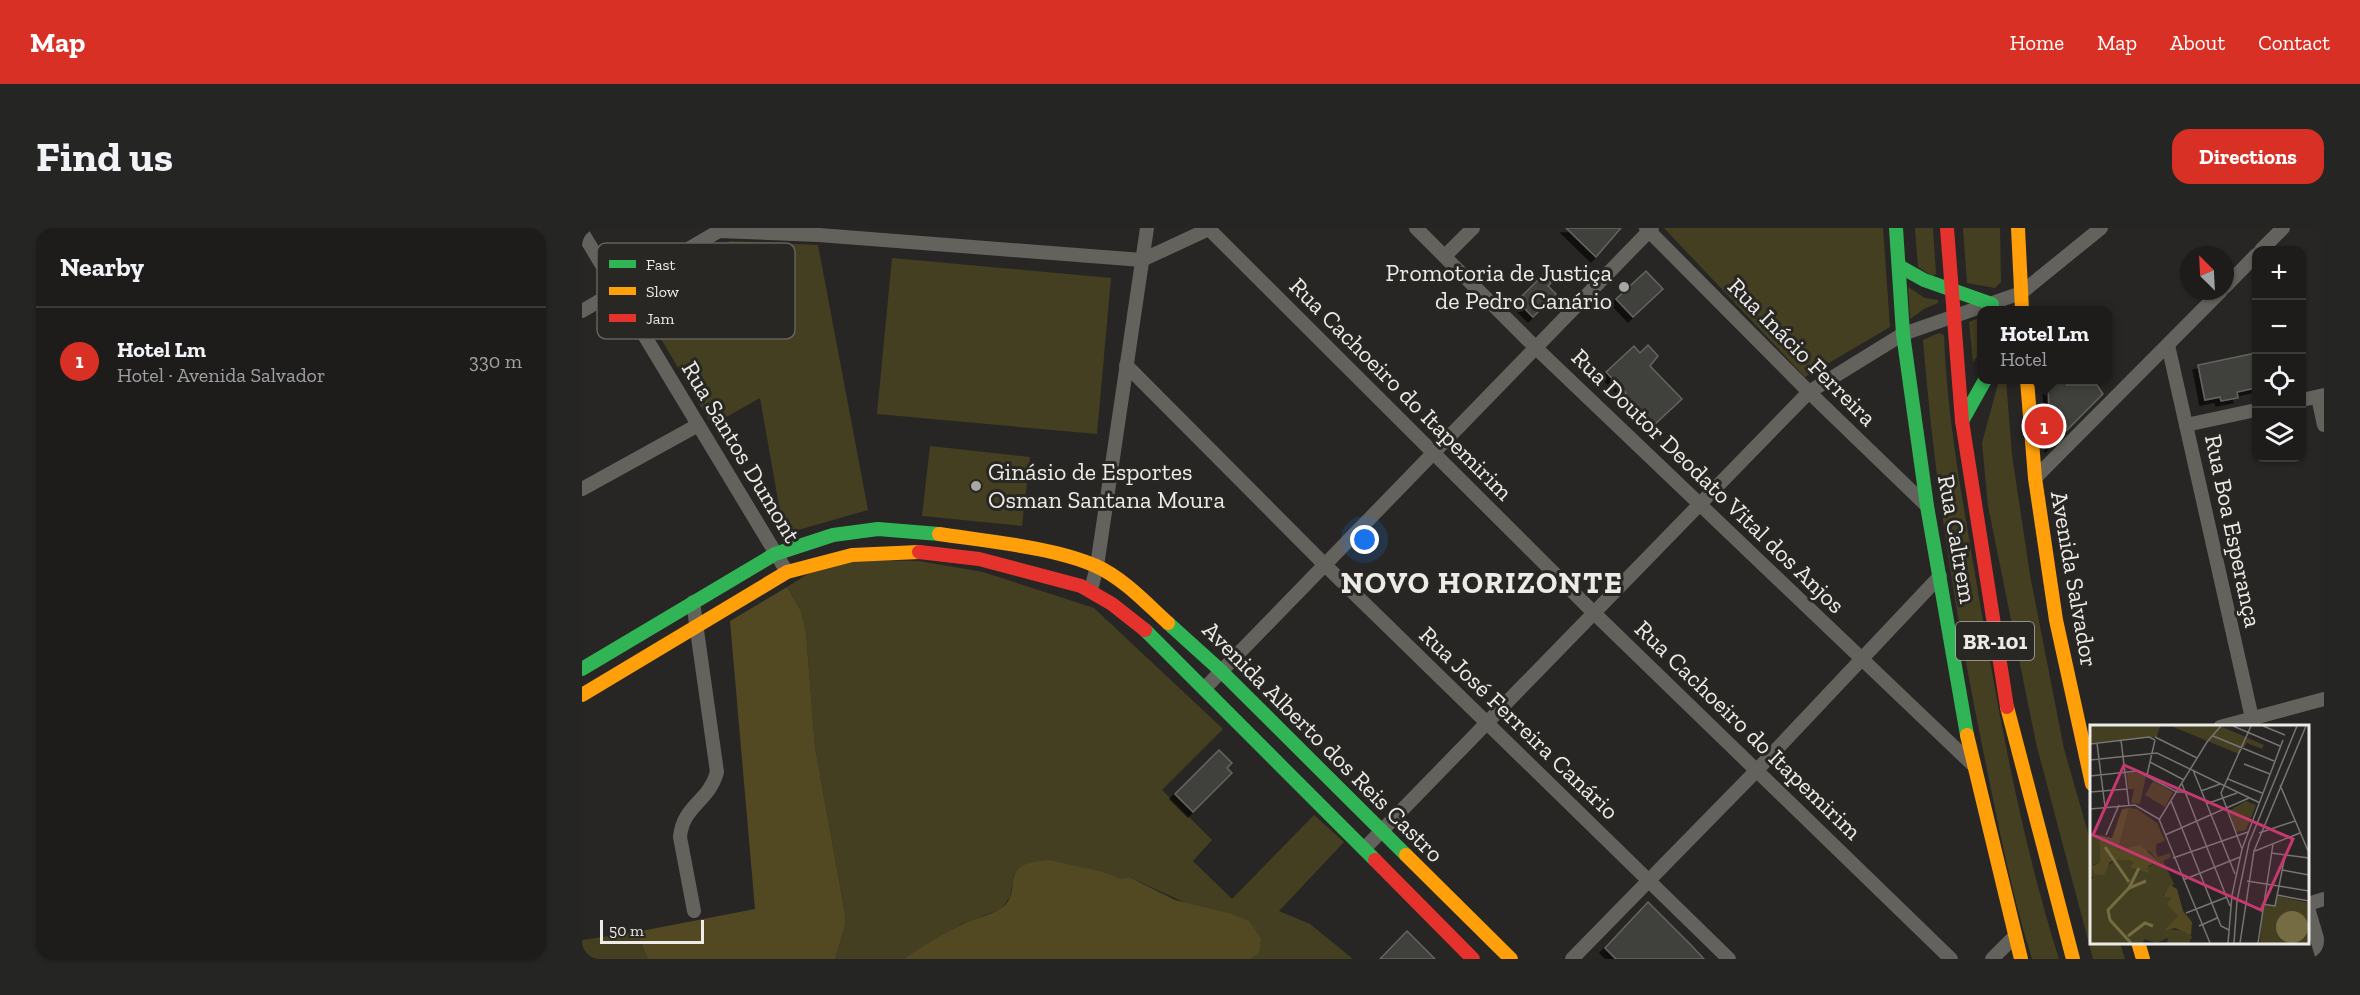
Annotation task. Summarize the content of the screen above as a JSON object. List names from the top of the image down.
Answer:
{
  "streets": {
    "main road": [
      "Rua Caltrem",
      "Avenida Salvador",
      "BR-101",
      "Avenida Alberto dos Reis Castro"
    ],
    "street": [
      "Rua Inácio Ferreira",
      "Rua Cachoeiro do Itapemirim",
      "Rua Santos Dumont",
      "Rua Doutor Deodato Vital dos Anjos",
      "Rua Boa Esperança",
      "Rua José Ferreira Canário"
    ]
  },
  "crossings": [
    ["Rua Inácio Ferreira", "Rua Caltrem"],
    ["Rua Santos Dumont", "Avenida Alberto dos Reis Castro"],
    ["Rua Doutor Deodato Vital dos Anjos", "Rua Caltrem"]
  ],
  "districts": ["NOVO HORIZONTE"],
  "places": ["Promotoria de Justiça de Pedro Canário", "Ginásio de Esportes Osman Santana Moura"],
  "legend": ["Fast", "Slow", "Jam"],
  "scale_bar": "50 m",
  "north": "top left",
  "page": {
    "header": "Map",
    "nav": [
      "Home",
      "Map",
      "About",
      "Contact"
    ],
    "buttons": "Directions",
    "title": "Find us",
    "heading": "Nearby",
    "map_buttons": ["+", "−"],
    "list": [
      {
        "mark": "1",
        "name": "Hotel Lm",
        "note": "Hotel · Avenida Salvador",
        "value": "330 m"
      }
    ],
    "popup": ["Hotel Lm", "Hotel"],
    "pins": "1",
    "scale": "50 m"
  }
}
